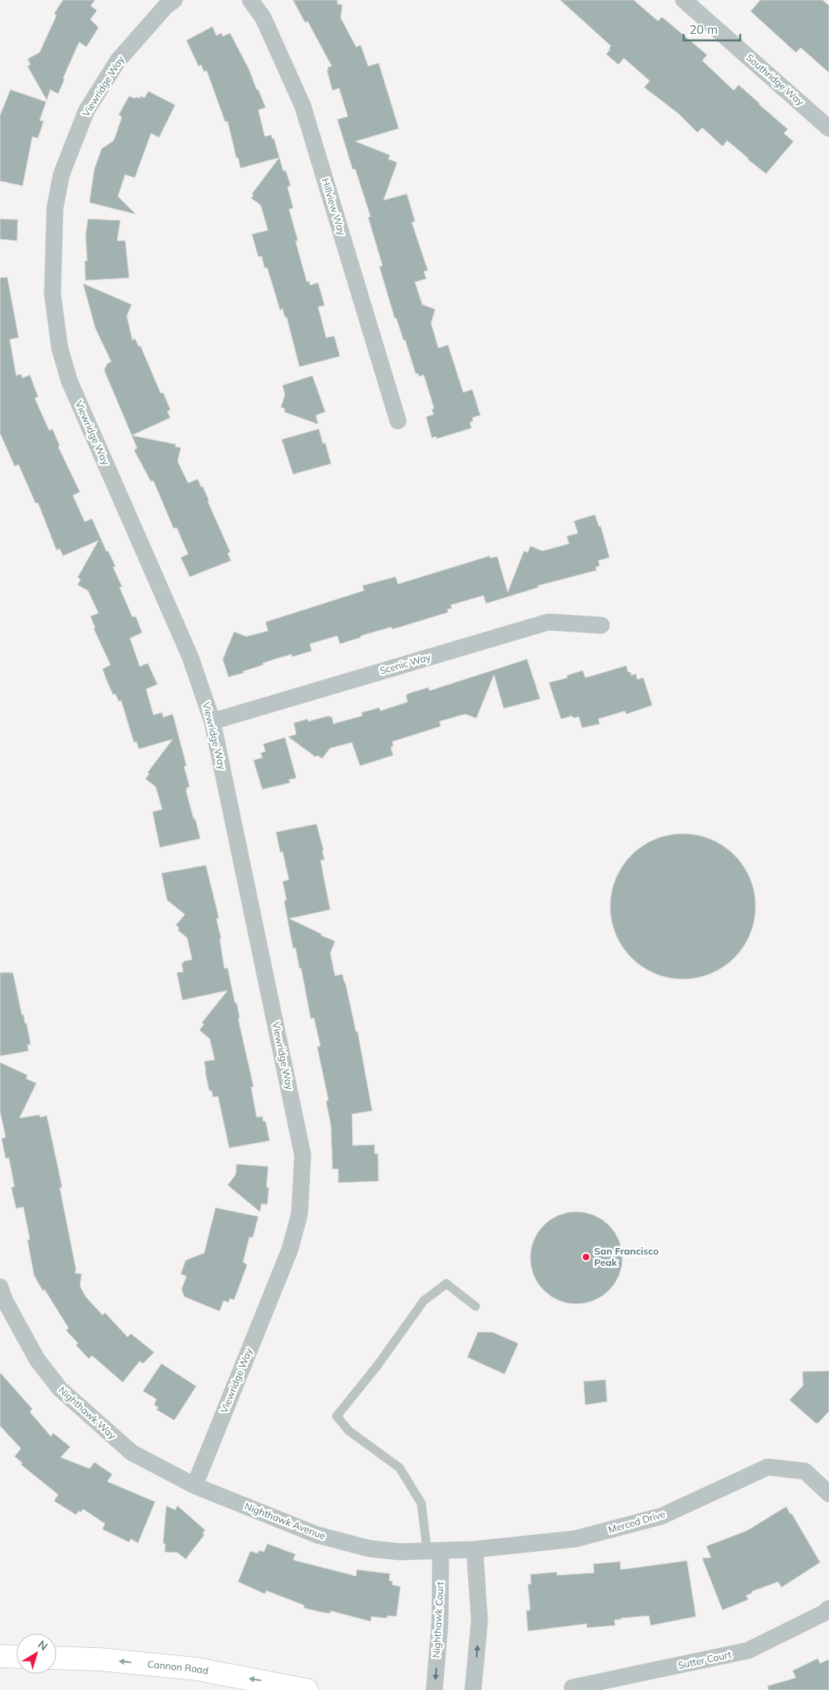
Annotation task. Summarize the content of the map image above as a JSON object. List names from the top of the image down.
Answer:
{
  "streets": {
    "main road": ["Cannon Road"],
    "street": [
      "Southridge Way",
      "Viewridge Way",
      "Hillview Way",
      "Scenic Way",
      "Nighthawk Way",
      "Nighthawk Avenue",
      "Merced Drive",
      "Nighthawk Court",
      "Sutter Court"
    ]
  },
  "crossings": [
    ["Viewridge Way", "Scenic Way"],
    ["Viewridge Way", "Nighthawk Way"],
    ["Viewridge Way", "Nighthawk Avenue"],
    ["Nighthawk Way", "Nighthawk Avenue"],
    ["Nighthawk Avenue", "Merced Drive"],
    ["Nighthawk Avenue", "Nighthawk Court"]
  ],
  "one_way": ["Cannon Road"],
  "places": ["San Francisco Peak"],
  "scale_bar": "20 m",
  "north": "top right"
}
